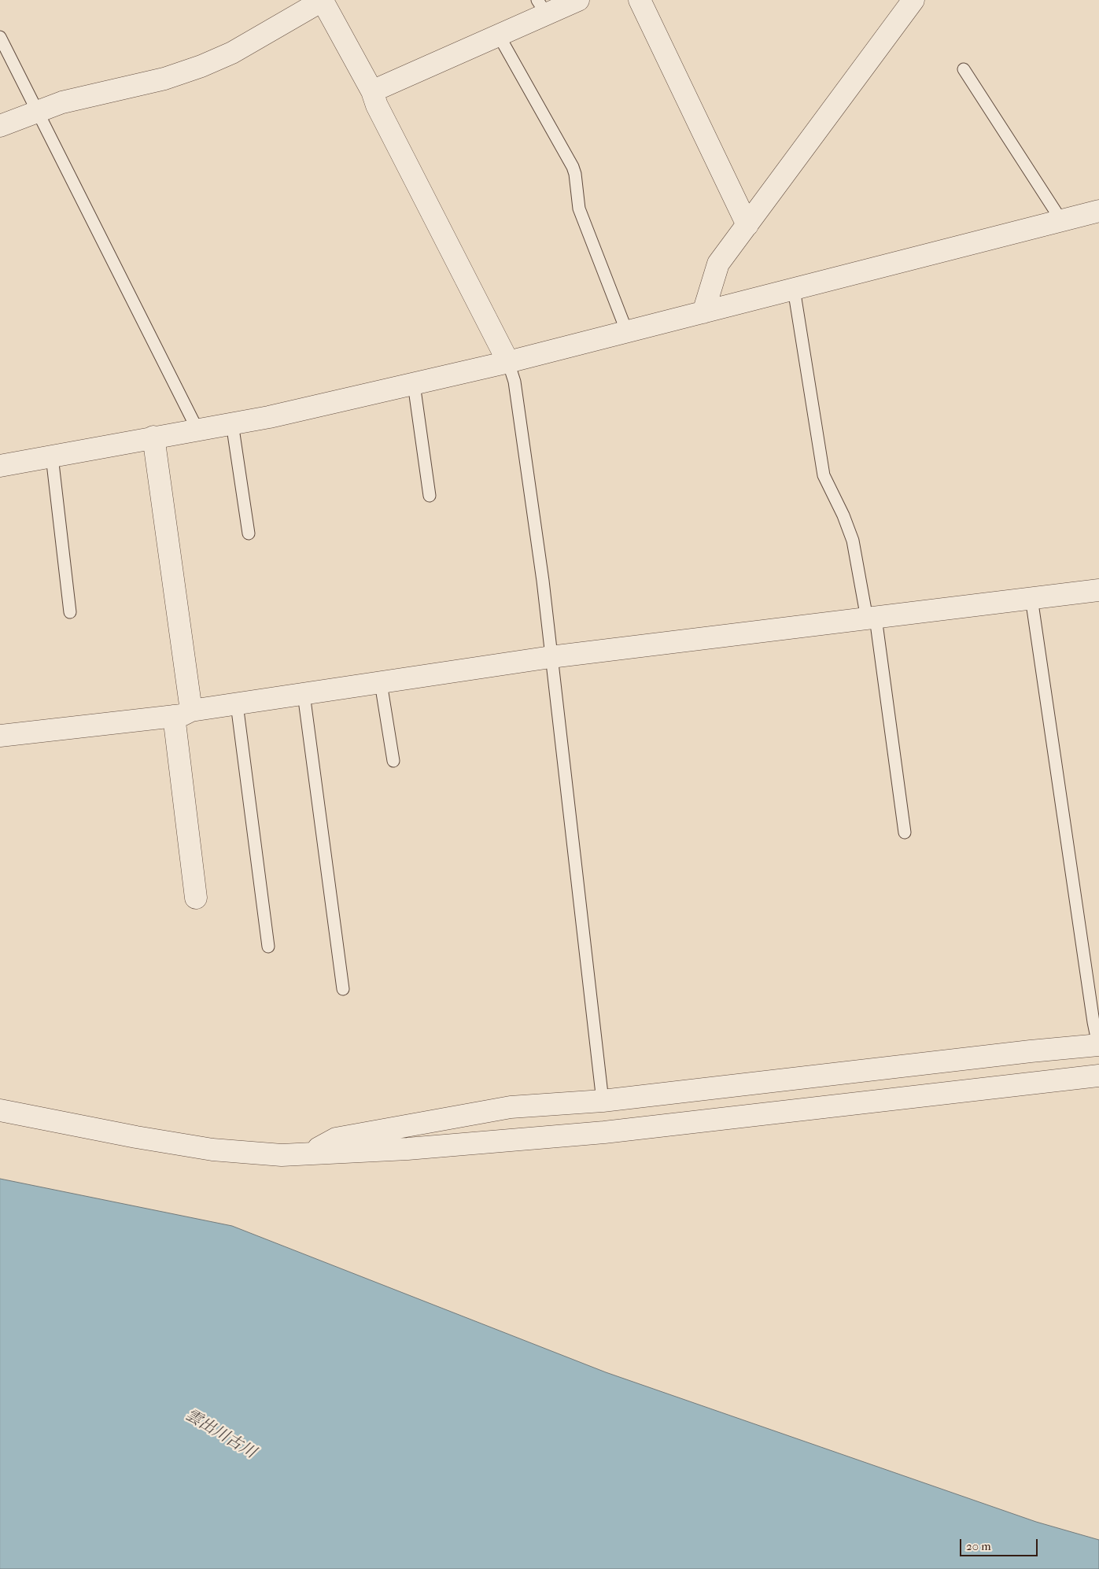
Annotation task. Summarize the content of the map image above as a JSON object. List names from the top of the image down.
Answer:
{
  "water": ["雲出川古川"],
  "scale_bar": "20 m"
}
